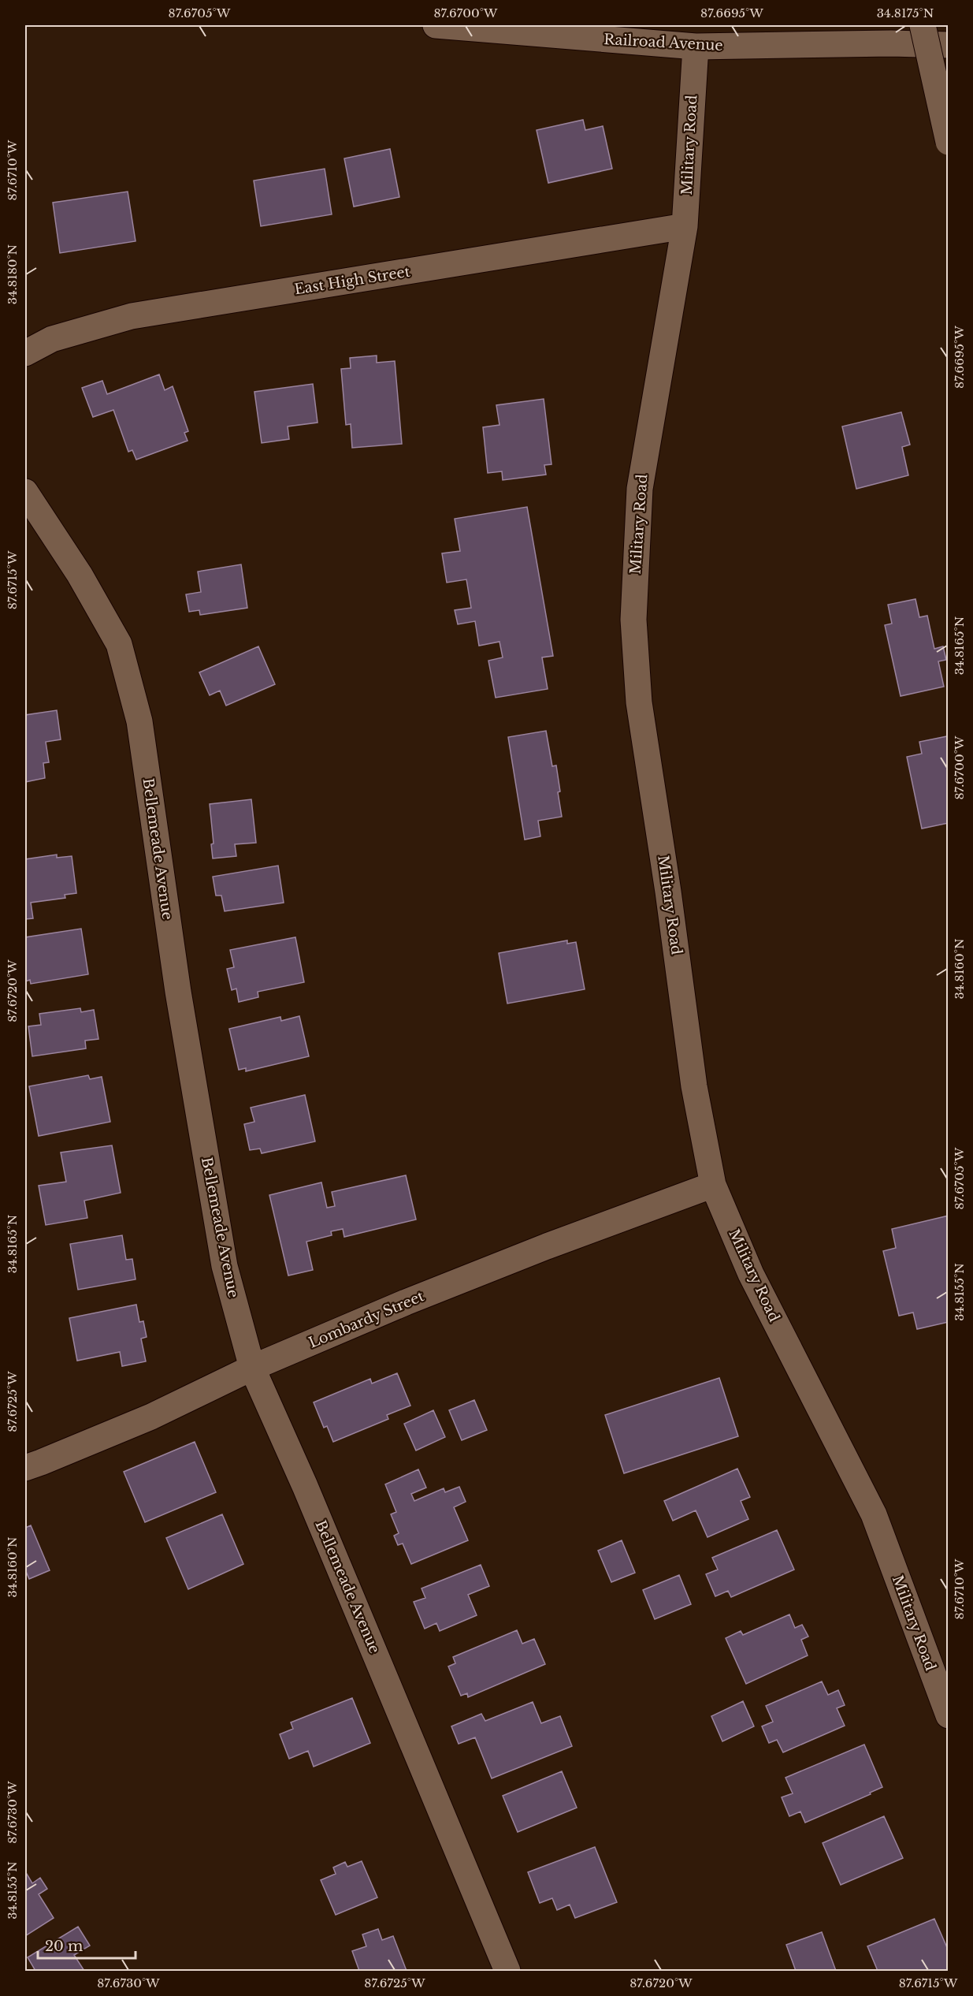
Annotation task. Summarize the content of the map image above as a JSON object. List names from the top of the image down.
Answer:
{
  "streets": {
    "street": [
      "Railroad Avenue",
      "Military Road",
      "East High Street",
      "Bellemeade Avenue",
      "Lombardy Street"
    ]
  },
  "crossings": [
    ["Railroad Avenue", "Military Road"],
    ["Military Road", "East High Street"],
    ["Military Road", "Lombardy Street"],
    ["Bellemeade Avenue", "Lombardy Street"]
  ],
  "scale_bar": "20 m",
  "coordinates": [
    "87.6705°W",
    "87.6700°W",
    "87.6695°W",
    "34.8175°N",
    "87.6710°W",
    "34.8180°N",
    "87.6715°W",
    "34.8165°N",
    "34.8160°N",
    "87.6720°W",
    "34.8155°N",
    "87.6725°W",
    "87.6730°W"
  ]
}
